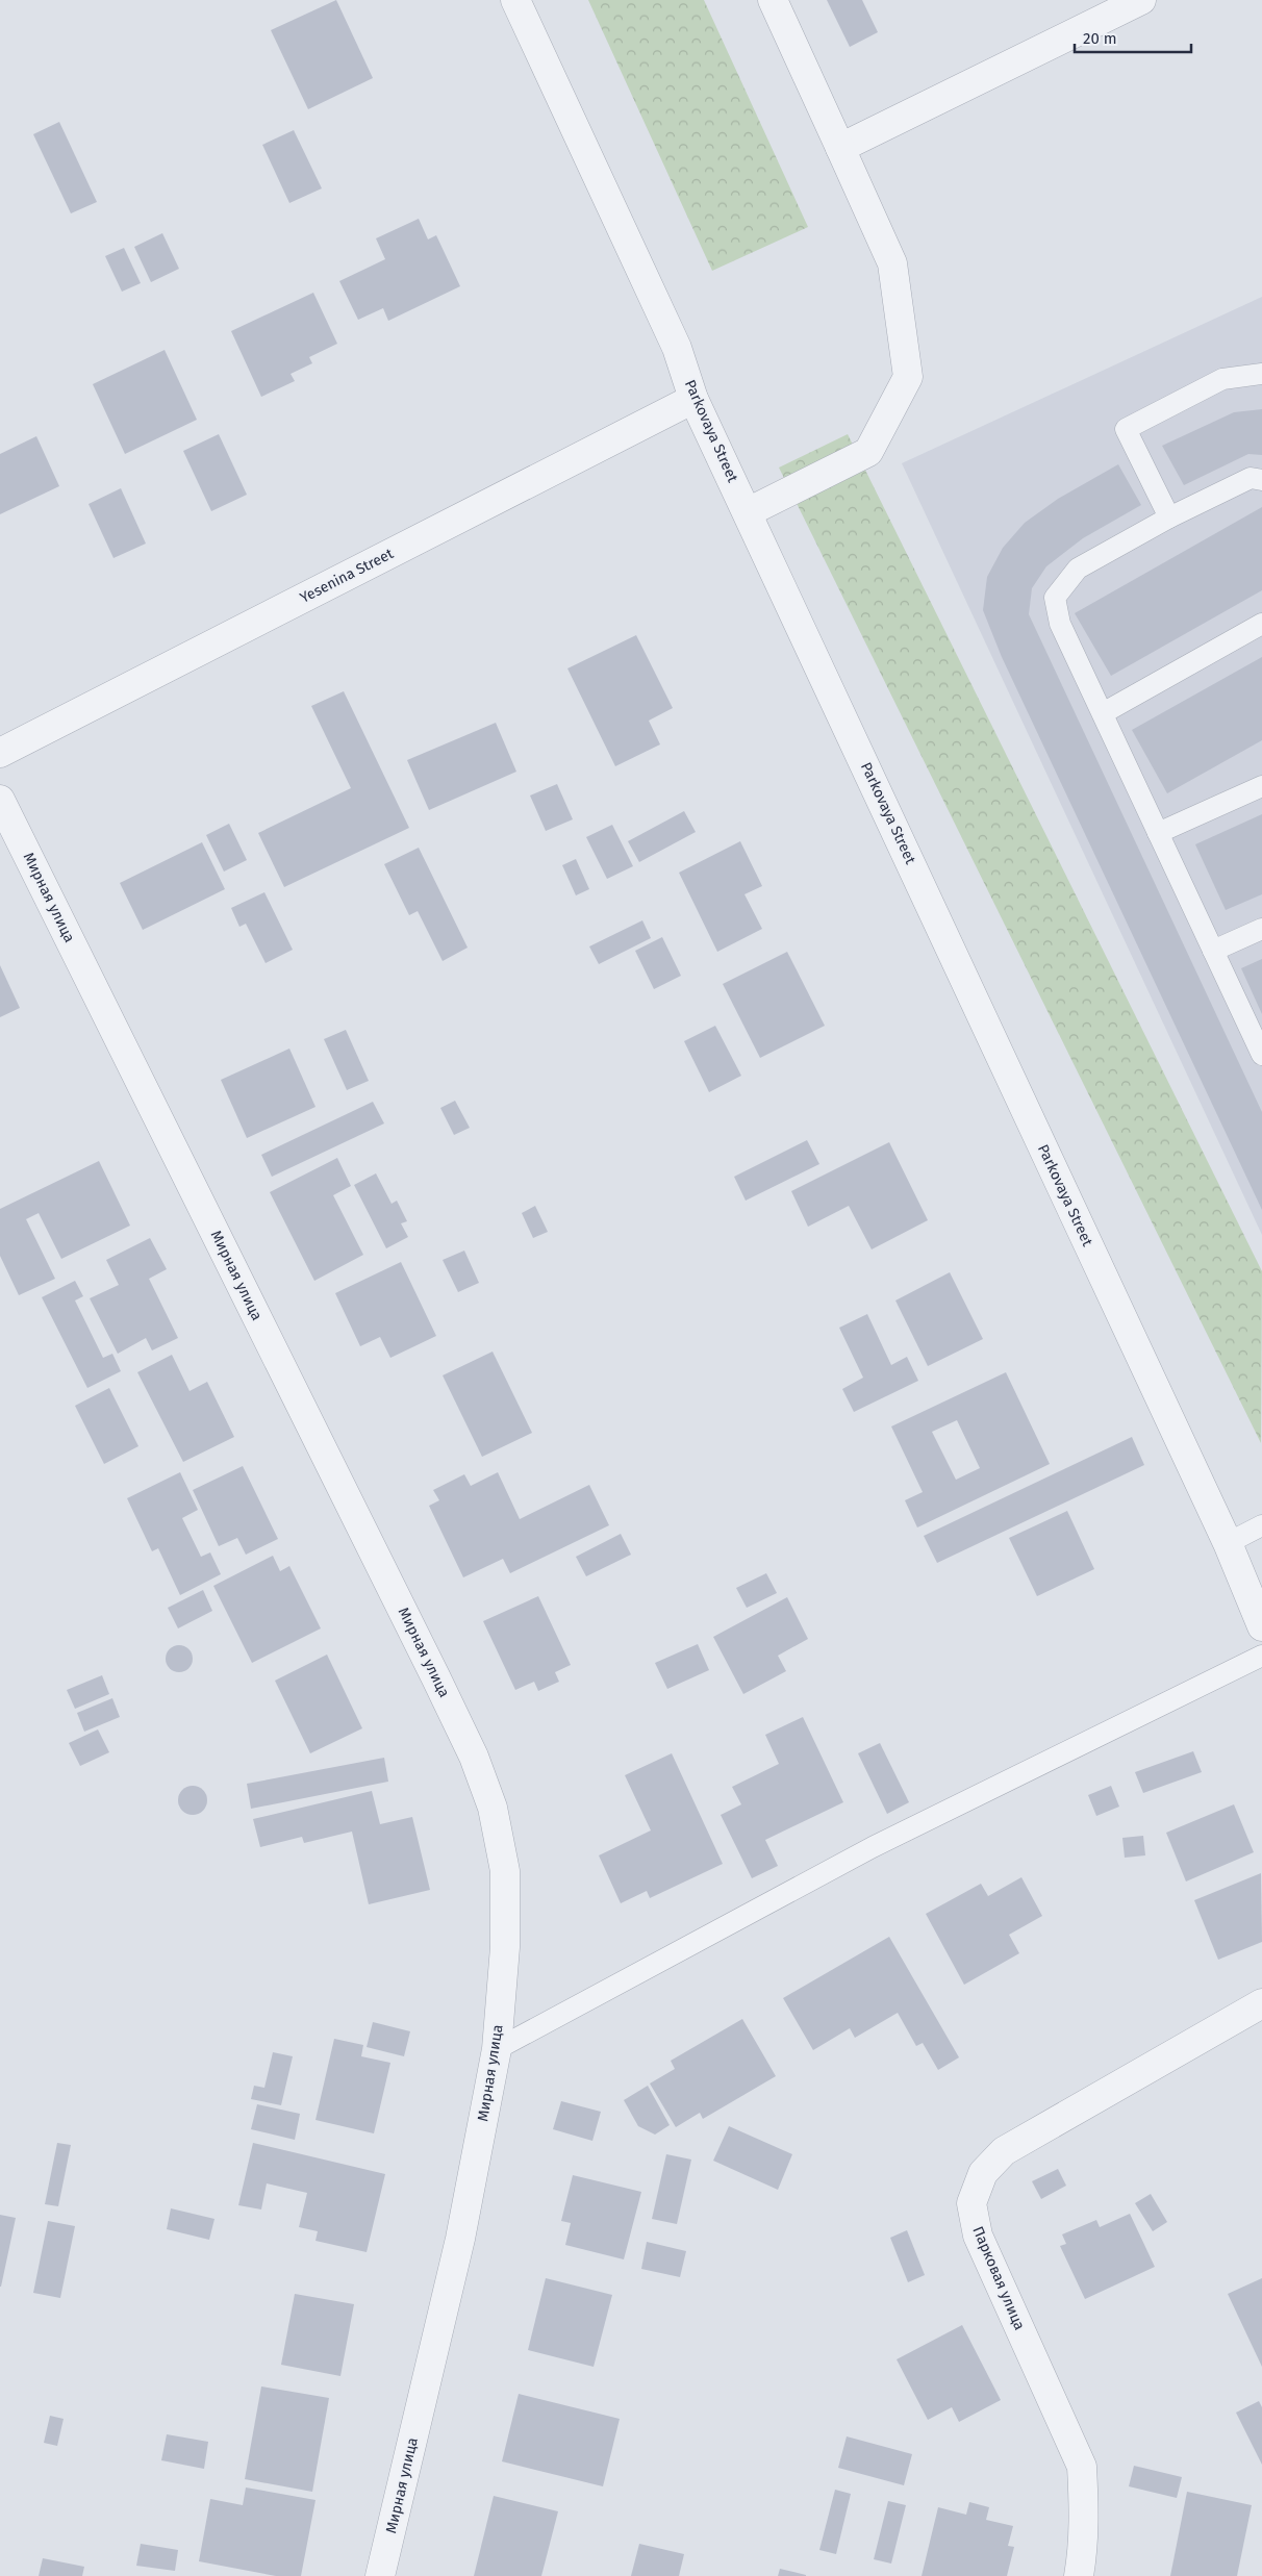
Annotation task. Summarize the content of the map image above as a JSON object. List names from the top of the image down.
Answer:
{
  "streets": {
    "street": [
      "Parkovaya Street",
      "Yesenina Street",
      "Мирная улица",
      "Парковая улица"
    ]
  },
  "crossings": [
    ["Parkovaya Street", "Yesenina Street"]
  ],
  "scale_bar": "20 m"
}
